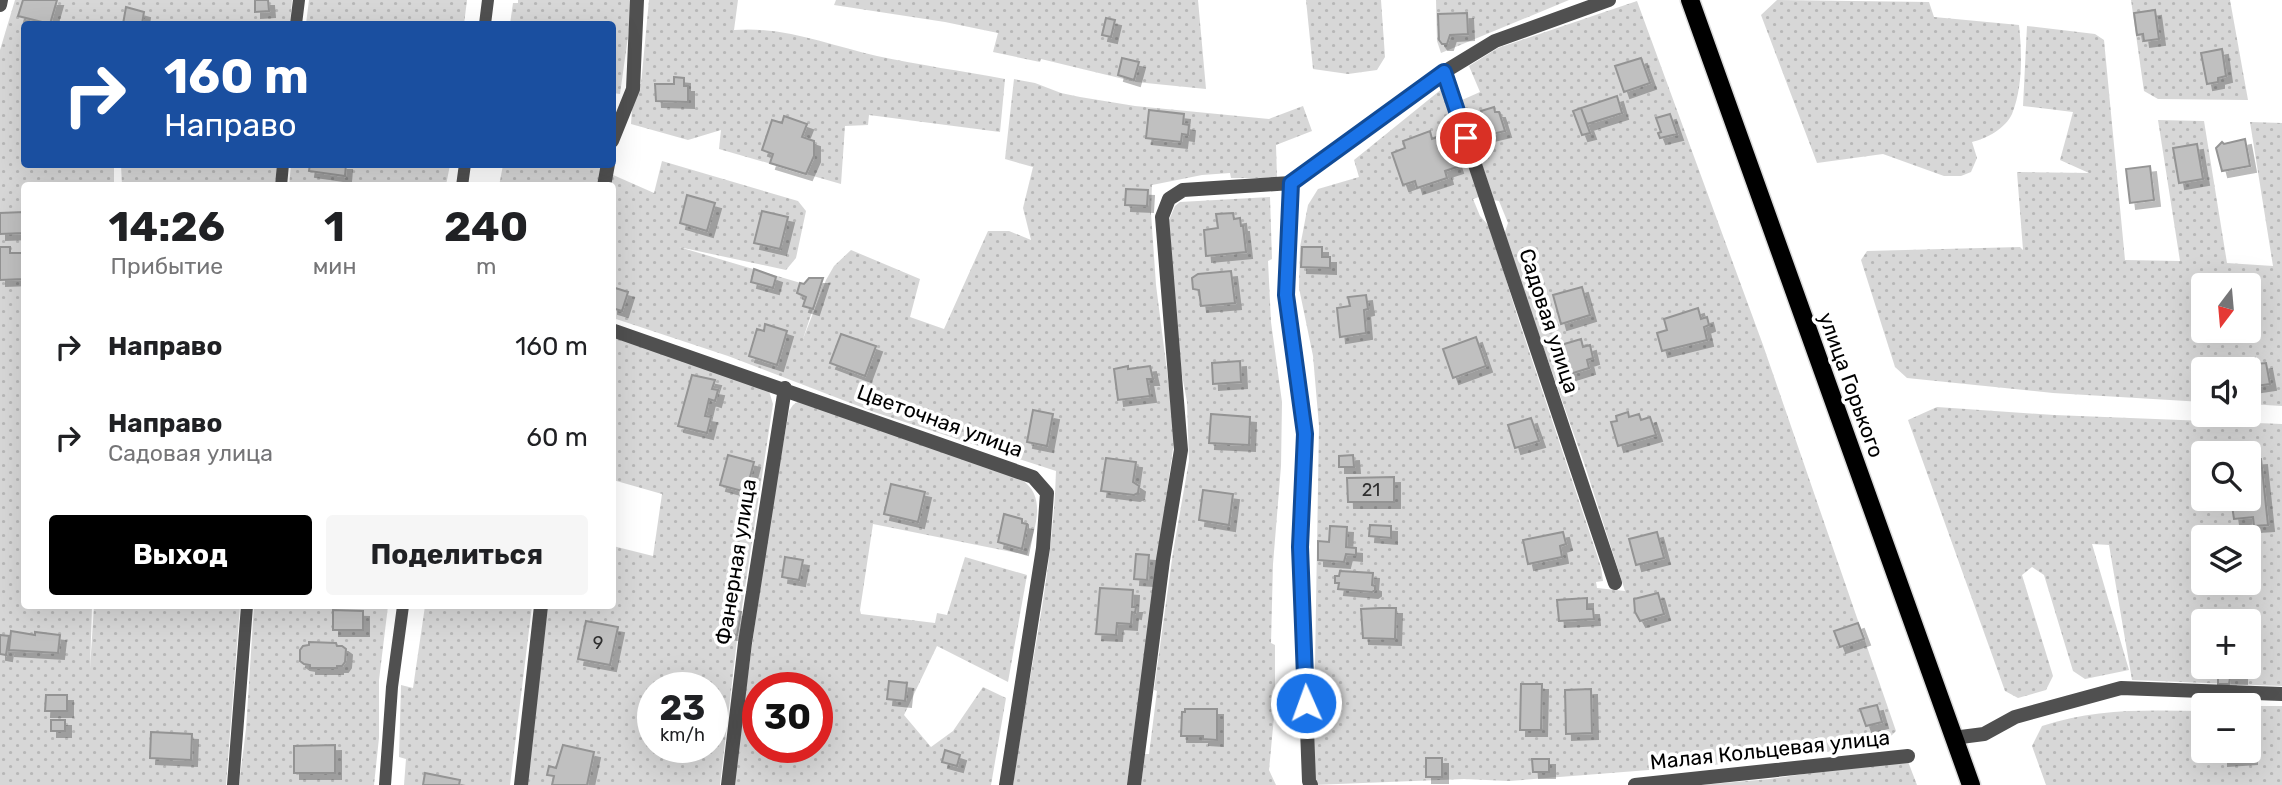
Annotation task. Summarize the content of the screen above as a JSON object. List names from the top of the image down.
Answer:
{
  "streets": {
    "main road": ["улица Горького"],
    "street": [
      "Садовая улица",
      "Цветочная улица",
      "Фанерная улица",
      "Малая Кольцевая улица"
    ]
  },
  "crossings": [
    ["Цветочная улица", "Фанерная улица"]
  ],
  "house_numbers": ["21", "9"],
  "north": "bottom",
  "page": {
    "turn": ["160 m", "Направо"],
    "eta": [
      "14:26",
      "Прибытие",
      "1",
      "мин",
      "240",
      "m"
    ],
    "map_buttons": ["+", "−"],
    "list": [
      {
        "name": "Направо",
        "value": "160 m"
      },
      {
        "name": "Направо",
        "note": "Садовая улица",
        "value": "60 m"
      }
    ],
    "buttons": ["Выход", "Поделиться"],
    "speed": "23 km/h",
    "limit": "30"
  }
}
